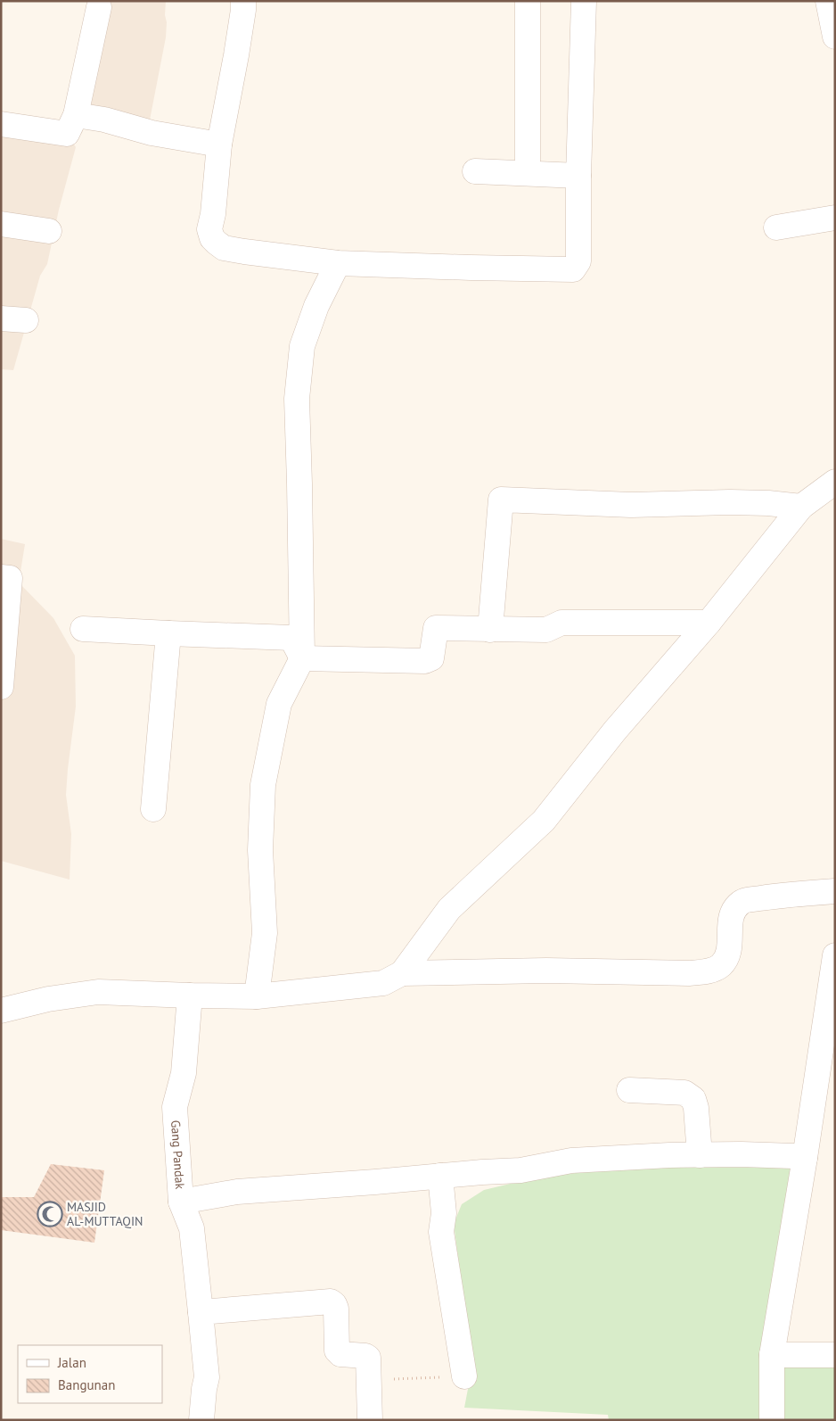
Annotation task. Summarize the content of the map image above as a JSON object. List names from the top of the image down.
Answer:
{
  "streets": {
    "street": ["Gang Pandak"]
  },
  "places": {
    "mosque": ["MASJID AL-MUTTAQIN"]
  },
  "legend": ["Jalan", "Bangunan"]
}
